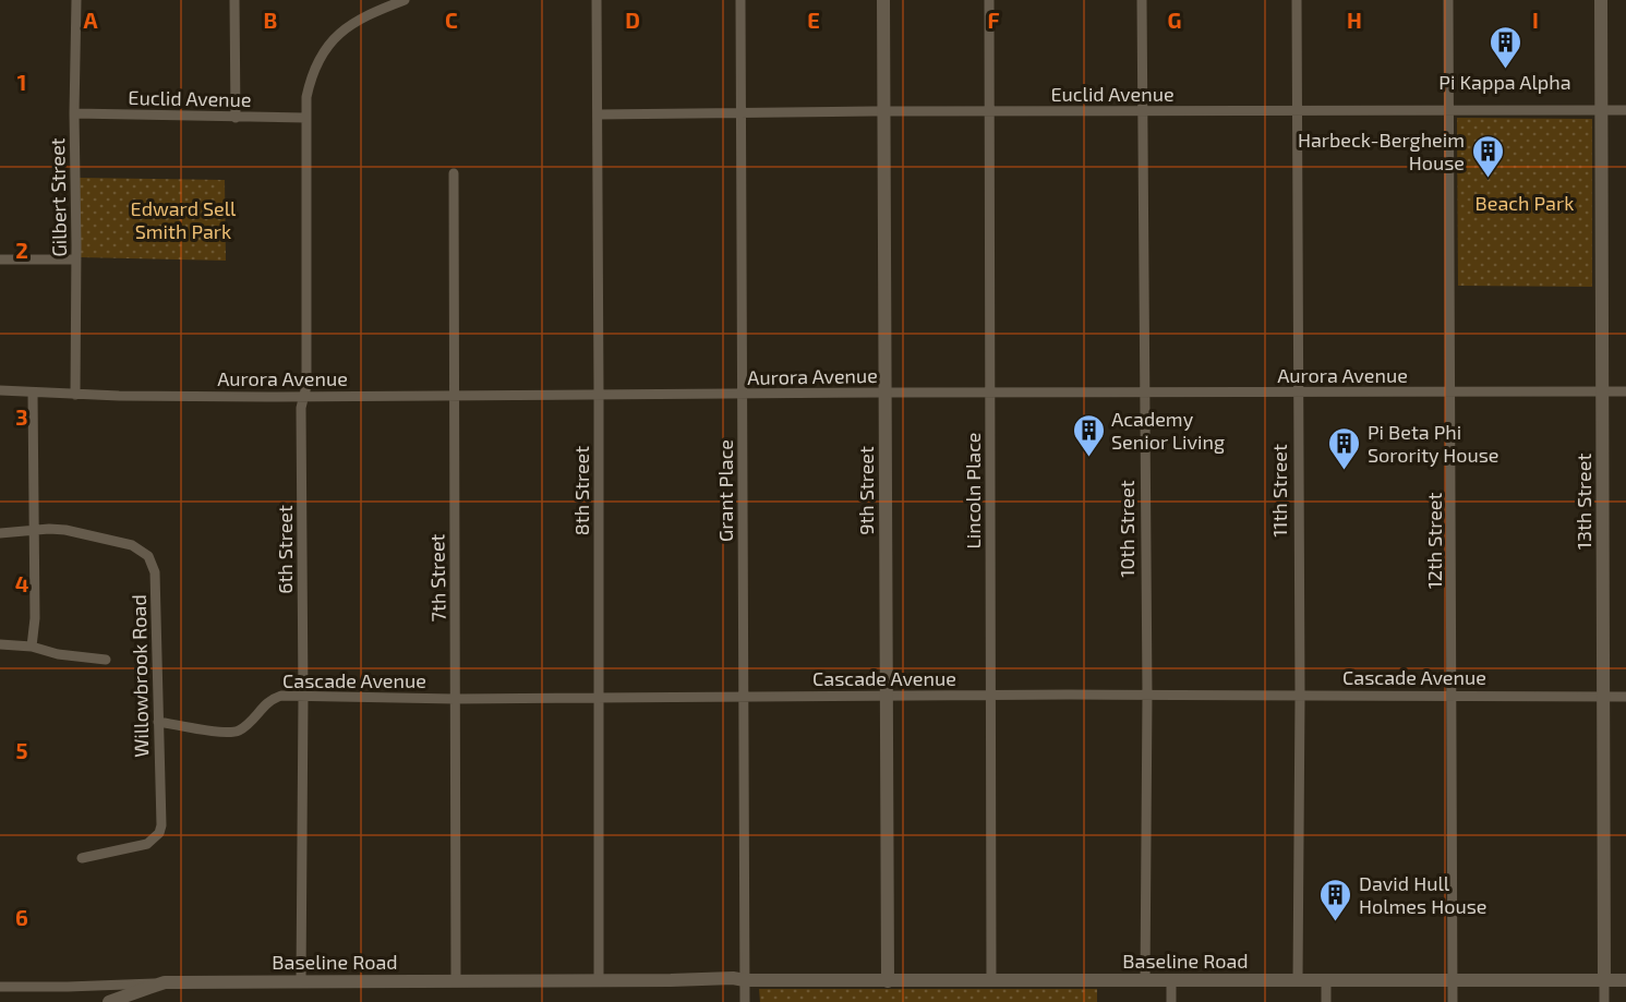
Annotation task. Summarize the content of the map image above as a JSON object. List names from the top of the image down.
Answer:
{
  "streets": {
    "street": [
      "Euclid Avenue",
      "Gilbert Street",
      "Aurora Avenue",
      "8th Street",
      "Grant Place",
      "9th Street",
      "Lincoln Place",
      "11th Street",
      "13th Street",
      "10th Street",
      "12th Street",
      "6th Street",
      "7th Street",
      "Willowbrook Road",
      "Cascade Avenue",
      "Baseline Road"
    ]
  },
  "crossings": [
    ["Euclid Avenue", "Gilbert Street"],
    ["Euclid Avenue", "8th Street"],
    ["Euclid Avenue", "Grant Place"],
    ["Euclid Avenue", "9th Street"],
    ["Euclid Avenue", "Lincoln Place"],
    ["Euclid Avenue", "11th Street"],
    ["Euclid Avenue", "13th Street"],
    ["Euclid Avenue", "10th Street"],
    ["Euclid Avenue", "12th Street"],
    ["Euclid Avenue", "6th Street"],
    ["Gilbert Street", "Aurora Avenue"],
    ["Aurora Avenue", "8th Street"],
    ["Aurora Avenue", "Grant Place"],
    ["Aurora Avenue", "9th Street"],
    ["Aurora Avenue", "Lincoln Place"],
    ["Aurora Avenue", "11th Street"],
    ["Aurora Avenue", "13th Street"],
    ["Aurora Avenue", "10th Street"],
    ["Aurora Avenue", "12th Street"],
    ["Aurora Avenue", "6th Street"],
    ["Aurora Avenue", "7th Street"],
    ["8th Street", "Cascade Avenue"],
    ["8th Street", "Baseline Road"],
    ["Grant Place", "Cascade Avenue"],
    ["Grant Place", "Baseline Road"],
    ["9th Street", "Cascade Avenue"],
    ["9th Street", "Baseline Road"],
    ["Lincoln Place", "Cascade Avenue"],
    ["Lincoln Place", "Baseline Road"],
    ["11th Street", "Cascade Avenue"],
    ["11th Street", "Baseline Road"],
    ["13th Street", "Cascade Avenue"],
    ["13th Street", "Baseline Road"],
    ["10th Street", "Cascade Avenue"],
    ["10th Street", "Baseline Road"],
    ["12th Street", "Cascade Avenue"],
    ["12th Street", "Baseline Road"],
    ["6th Street", "Cascade Avenue"],
    ["6th Street", "Baseline Road"],
    ["7th Street", "Cascade Avenue"],
    ["7th Street", "Baseline Road"],
    ["Willowbrook Road", "Cascade Avenue"]
  ],
  "parks": ["Beach Park", "Edward Sell Smith Park"],
  "places": {
    "building": [
      "Pi Kappa Alpha",
      "Harbeck-Bergheim House",
      "Academy Senior Living",
      "Pi Beta Phi Sorority House",
      "David Hull Holmes House"
    ]
  },
  "grid": {
    "columns": [
      "A",
      "B",
      "C",
      "D",
      "E",
      "F",
      "G",
      "H",
      "I"
    ],
    "rows": [
      "1",
      "2",
      "3",
      "4",
      "5",
      "6"
    ]
  }
}
